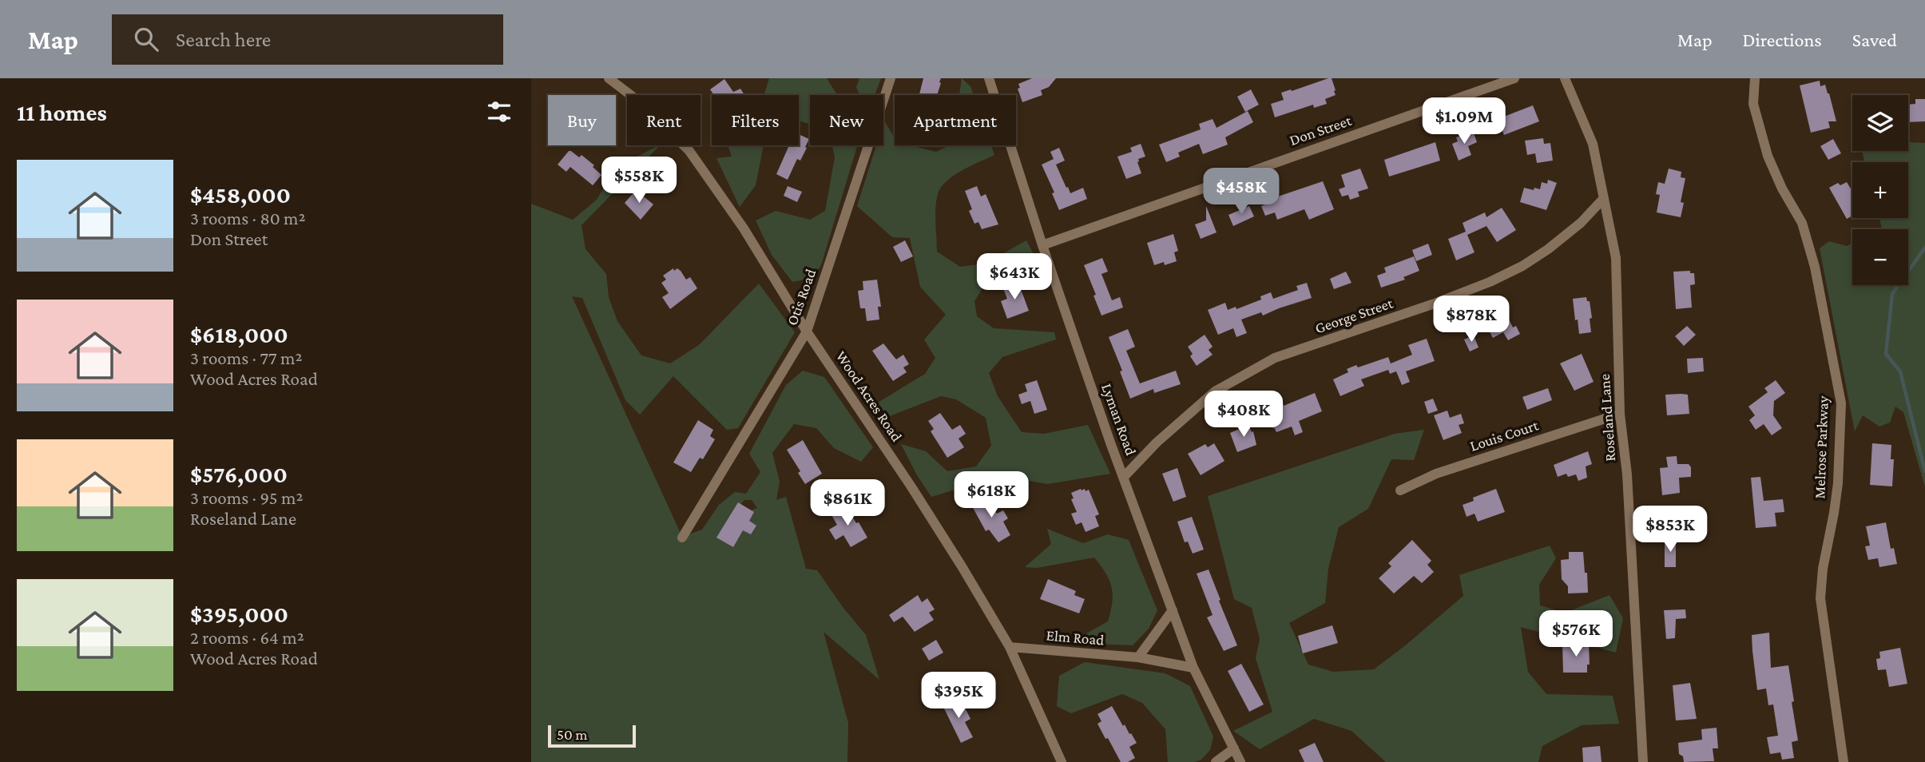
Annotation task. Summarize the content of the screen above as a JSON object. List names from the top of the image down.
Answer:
{
  "streets": {
    "street": [
      "Don Street",
      "Otis Road",
      "George Street",
      "Wood Acres Road",
      "Roseland Lane",
      "Lyman Road",
      "Louis Court",
      "Melrose Parkway",
      "Elm Road"
    ]
  },
  "crossings": [
    ["Don Street", "Lyman Road"],
    ["Otis Road", "Wood Acres Road"],
    ["George Street", "Roseland Lane"],
    ["George Street", "Lyman Road"],
    ["Wood Acres Road", "Elm Road"],
    ["Roseland Lane", "Louis Court"],
    ["Lyman Road", "Elm Road"]
  ],
  "scale_bar": "50 m",
  "page": {
    "header": "Map",
    "search": "Search here",
    "nav": ["Map", "Directions", "Saved"],
    "heading": "11 homes",
    "map_buttons": ["+", "−"],
    "chip": [
      "Buy",
      "Rent",
      "Filters",
      "New",
      "Apartment"
    ],
    "price": [
      "$1.09M",
      "$558K",
      "$458K",
      "$643K",
      "$878K",
      "$408K",
      "$618K",
      "$861K",
      "$853K",
      "$576K",
      "$395K"
    ],
    "list": [
      {
        "name": "$458,000",
        "note": "3 rooms · 80 m² · Don Street"
      },
      {
        "name": "$618,000",
        "note": "3 rooms · 77 m² · Wood Acres Road"
      },
      {
        "name": "$576,000",
        "note": "3 rooms · 95 m² · Roseland Lane"
      },
      {
        "name": "$395,000",
        "note": "2 rooms · 64 m² · Wood Acres Road"
      }
    ],
    "scale": "50 m"
  }
}
